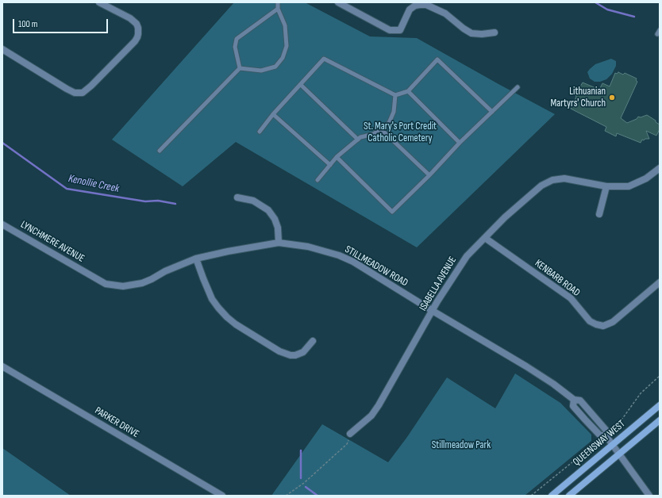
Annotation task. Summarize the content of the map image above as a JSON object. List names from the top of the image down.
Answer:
{
  "streets": {
    "main road": ["QUEENSWAY WEST"],
    "street": [
      "LYNCHMERE AVENUE",
      "STILLMEADOW ROAD",
      "KENBARB ROAD",
      "ISABELLA AVENUE",
      "PARKER DRIVE"
    ]
  },
  "crossings": [
    ["LYNCHMERE AVENUE", "STILLMEADOW ROAD"],
    ["STILLMEADOW ROAD", "ISABELLA AVENUE"],
    ["STILLMEADOW ROAD", "QUEENSWAY WEST"],
    ["KENBARB ROAD", "ISABELLA AVENUE"]
  ],
  "water": ["Kenollie Creek"],
  "parks": ["St. Mary's Port Credit Catholic Cemetery", "Stillmeadow Park"],
  "places": ["Lithuanian Martyrs' Church"],
  "scale_bar": "100 m"
}
